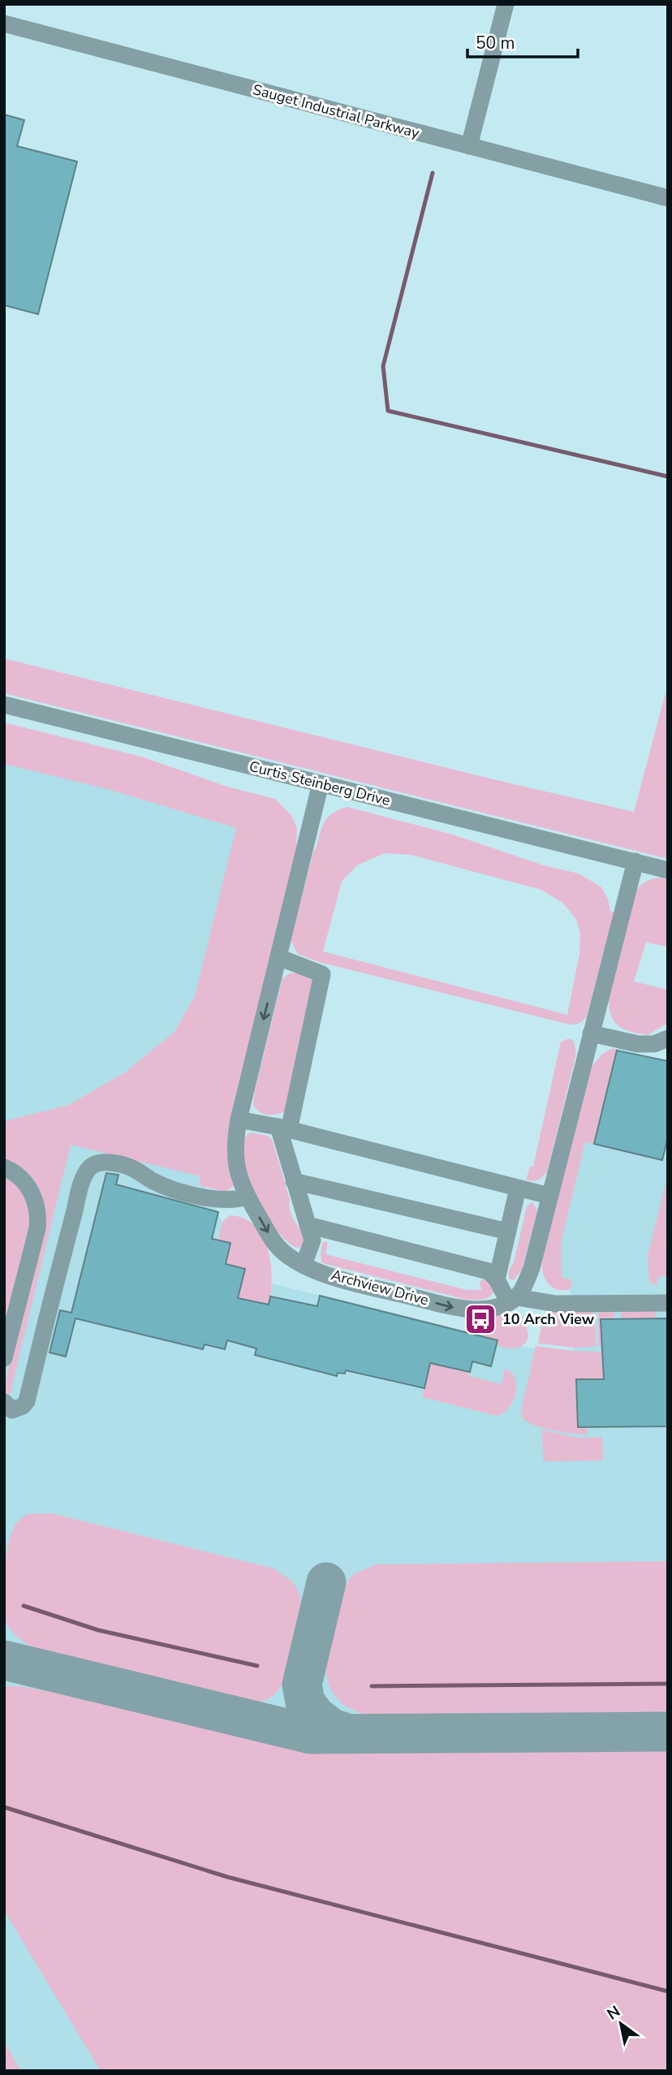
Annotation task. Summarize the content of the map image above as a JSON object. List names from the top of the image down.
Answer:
{
  "streets": {
    "street": ["Sauget Industrial Parkway", "Curtis Steinberg Drive", "Archview Drive"]
  },
  "crossings": [
    ["Curtis Steinberg Drive", "Archview Drive"]
  ],
  "places": {
    "bus stop": ["10 Arch View"]
  },
  "scale_bar": "50 m",
  "north": "top left"
}
